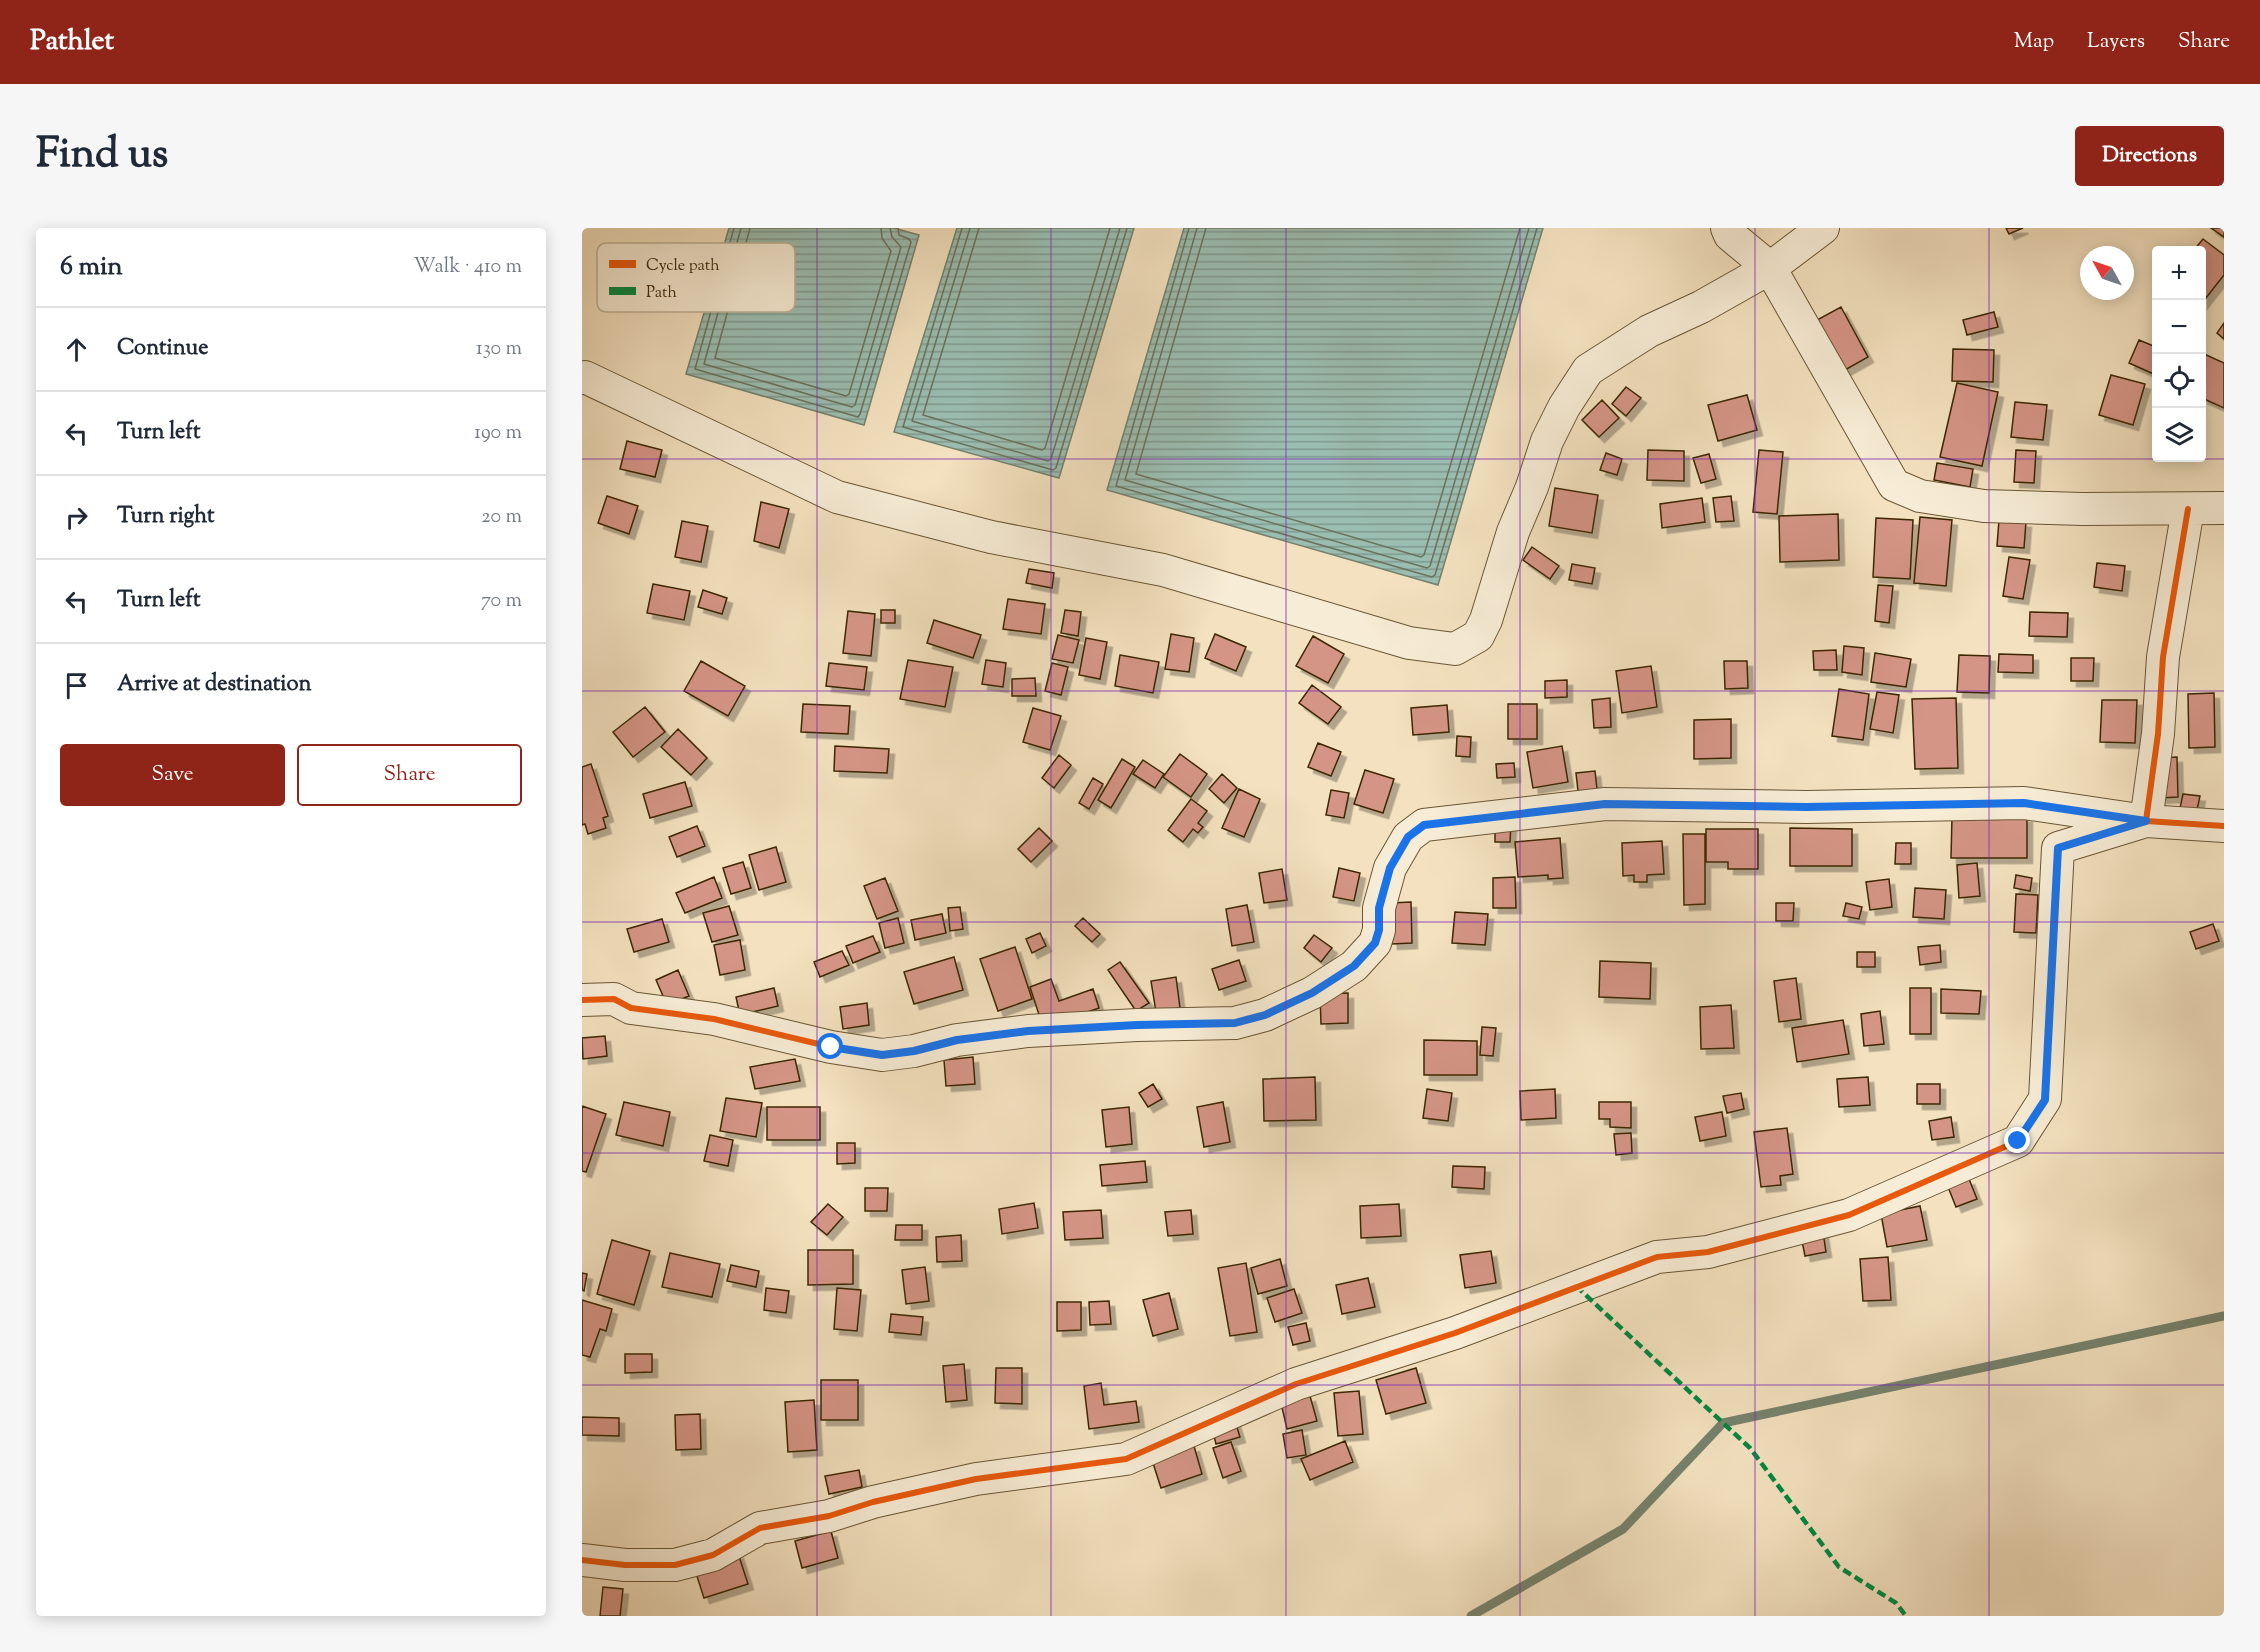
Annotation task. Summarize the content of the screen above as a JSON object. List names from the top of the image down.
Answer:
{
  "legend": ["Cycle path", "Path"],
  "north": "top left",
  "page": {
    "header": "Pathlet",
    "nav": ["Map", "Layers", "Share"],
    "title": "Find us",
    "buttons": [
      "Directions",
      ["Save", "Share"]
    ],
    "heading": ["6 min", "Walk · 410 m"],
    "map_buttons": ["+", "−"],
    "list": [
      ["Continue", "130 m"],
      ["Turn left", "190 m"],
      ["Turn right", "20 m"],
      ["Turn left", "70 m"],
      "Arrive at destination"
    ]
  }
}
